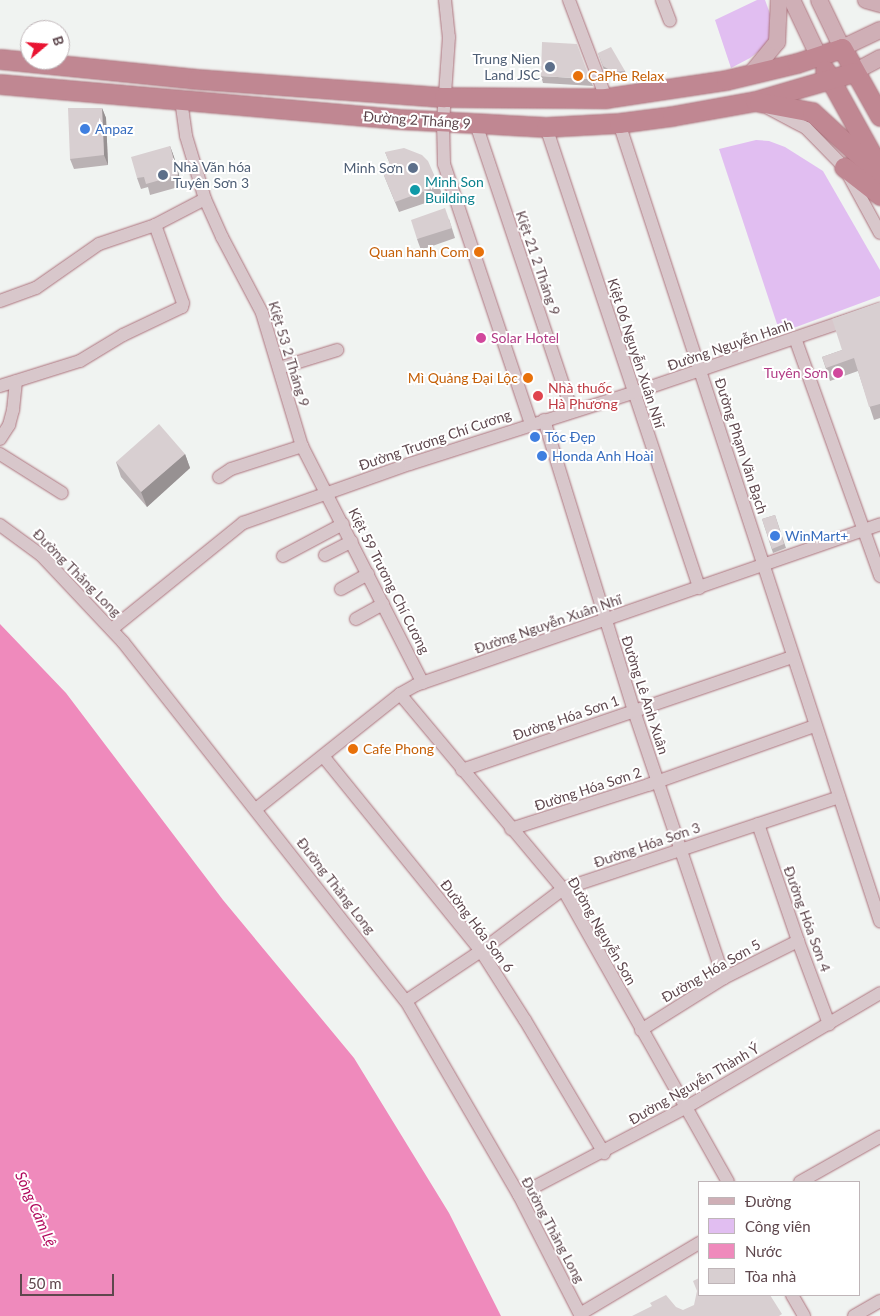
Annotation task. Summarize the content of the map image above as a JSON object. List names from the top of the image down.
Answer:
{
  "streets": {
    "highway": ["Đường 2 Tháng 9"],
    "street": [
      "Kiệt 21 2 Tháng 9",
      "Đường Nguyễn Hanh",
      "Kiệt 06 Nguyễn Xuân Nhĩ",
      "Kiệt 53 2 Tháng 9",
      "Đường Trương Chí Cương",
      "Đường Phạm Văn Bạch",
      "Đường Thăng Long",
      "Kiệt 59 Trương Chí Cương",
      "Đường Nguyễn Xuân Nhĩ",
      "Đường Lê Anh Xuân",
      "Đường Hóa Sơn 1",
      "Đường Hóa Sơn 2",
      "Đường Hóa Sơn 3",
      "Đường Hóa Sơn 4",
      "Đường Hóa Sơn 6",
      "Đường Nguyễn Sơn",
      "Đường Hóa Sơn 5",
      "Đường Nguyễn Thành Ý"
    ]
  },
  "crossings": [
    ["Đường 2 Tháng 9", "Kiệt 21 2 Tháng 9"],
    ["Đường 2 Tháng 9", "Kiệt 06 Nguyễn Xuân Nhĩ"],
    ["Đường 2 Tháng 9", "Kiệt 53 2 Tháng 9"],
    ["Đường 2 Tháng 9", "Đường Trương Chí Cương"],
    ["Đường 2 Tháng 9", "Đường Phạm Văn Bạch"],
    ["Kiệt 21 2 Tháng 9", "Đường Nguyễn Hanh"],
    ["Đường Nguyễn Hanh", "Kiệt 06 Nguyễn Xuân Nhĩ"],
    ["Đường Nguyễn Hanh", "Đường Trương Chí Cương"],
    ["Đường Nguyễn Hanh", "Đường Phạm Văn Bạch"],
    ["Đường Nguyễn Hanh", "Đường Lê Anh Xuân"],
    ["Kiệt 06 Nguyễn Xuân Nhĩ", "Đường Nguyễn Xuân Nhĩ"],
    ["Kiệt 53 2 Tháng 9", "Đường Trương Chí Cương"],
    ["Kiệt 53 2 Tháng 9", "Kiệt 59 Trương Chí Cương"],
    ["Đường Trương Chí Cương", "Đường Thăng Long"],
    ["Đường Trương Chí Cương", "Kiệt 59 Trương Chí Cương"],
    ["Đường Phạm Văn Bạch", "Đường Nguyễn Xuân Nhĩ"],
    ["Đường Phạm Văn Bạch", "Đường Hóa Sơn 1"],
    ["Đường Phạm Văn Bạch", "Đường Hóa Sơn 2"],
    ["Đường Phạm Văn Bạch", "Đường Hóa Sơn 3"],
    ["Đường Thăng Long", "Đường Nguyễn Xuân Nhĩ"],
    ["Đường Thăng Long", "Đường Hóa Sơn 3"],
    ["Đường Thăng Long", "Đường Nguyễn Thành Ý"],
    ["Kiệt 59 Trương Chí Cương", "Đường Nguyễn Xuân Nhĩ"],
    ["Đường Nguyễn Xuân Nhĩ", "Đường Lê Anh Xuân"],
    ["Đường Nguyễn Xuân Nhĩ", "Đường Hóa Sơn 6"],
    ["Đường Nguyễn Xuân Nhĩ", "Đường Nguyễn Sơn"],
    ["Đường Lê Anh Xuân", "Đường Hóa Sơn 1"],
    ["Đường Lê Anh Xuân", "Đường Hóa Sơn 2"],
    ["Đường Lê Anh Xuân", "Đường Hóa Sơn 3"],
    ["Đường Lê Anh Xuân", "Đường Hóa Sơn 5"],
    ["Đường Hóa Sơn 1", "Đường Nguyễn Sơn"],
    ["Đường Hóa Sơn 2", "Đường Nguyễn Sơn"],
    ["Đường Hóa Sơn 3", "Đường Hóa Sơn 4"],
    ["Đường Hóa Sơn 3", "Đường Hóa Sơn 6"],
    ["Đường Hóa Sơn 3", "Đường Nguyễn Sơn"],
    ["Đường Hóa Sơn 4", "Đường Hóa Sơn 5"],
    ["Đường Hóa Sơn 4", "Đường Nguyễn Thành Ý"],
    ["Đường Hóa Sơn 6", "Đường Nguyễn Thành Ý"],
    ["Đường Nguyễn Sơn", "Đường Hóa Sơn 5"],
    ["Đường Nguyễn Sơn", "Đường Nguyễn Thành Ý"]
  ],
  "water": ["Sông Cẩm Lệ"],
  "places": [
    "Trung Nien Land JSC",
    "CaPhe Relax",
    "Anpaz",
    "Minh Sơn",
    "Nhà Văn hóa Tuyên Sơn 3",
    "Minh Son Building",
    "Quan hanh Com",
    "Solar Hotel",
    "Tuyên Sơn",
    "Mì Quảng Đại Lộc",
    "Nhà thuốc Hà Phương",
    "Tóc Đẹp",
    "Honda Anh Hoài",
    "WinMart+",
    "Cafe Phong"
  ],
  "legend": [
    "Đường",
    "Công viên",
    "Nước",
    "Tòa nhà"
  ],
  "scale_bar": "50 m",
  "north": "right"
}
